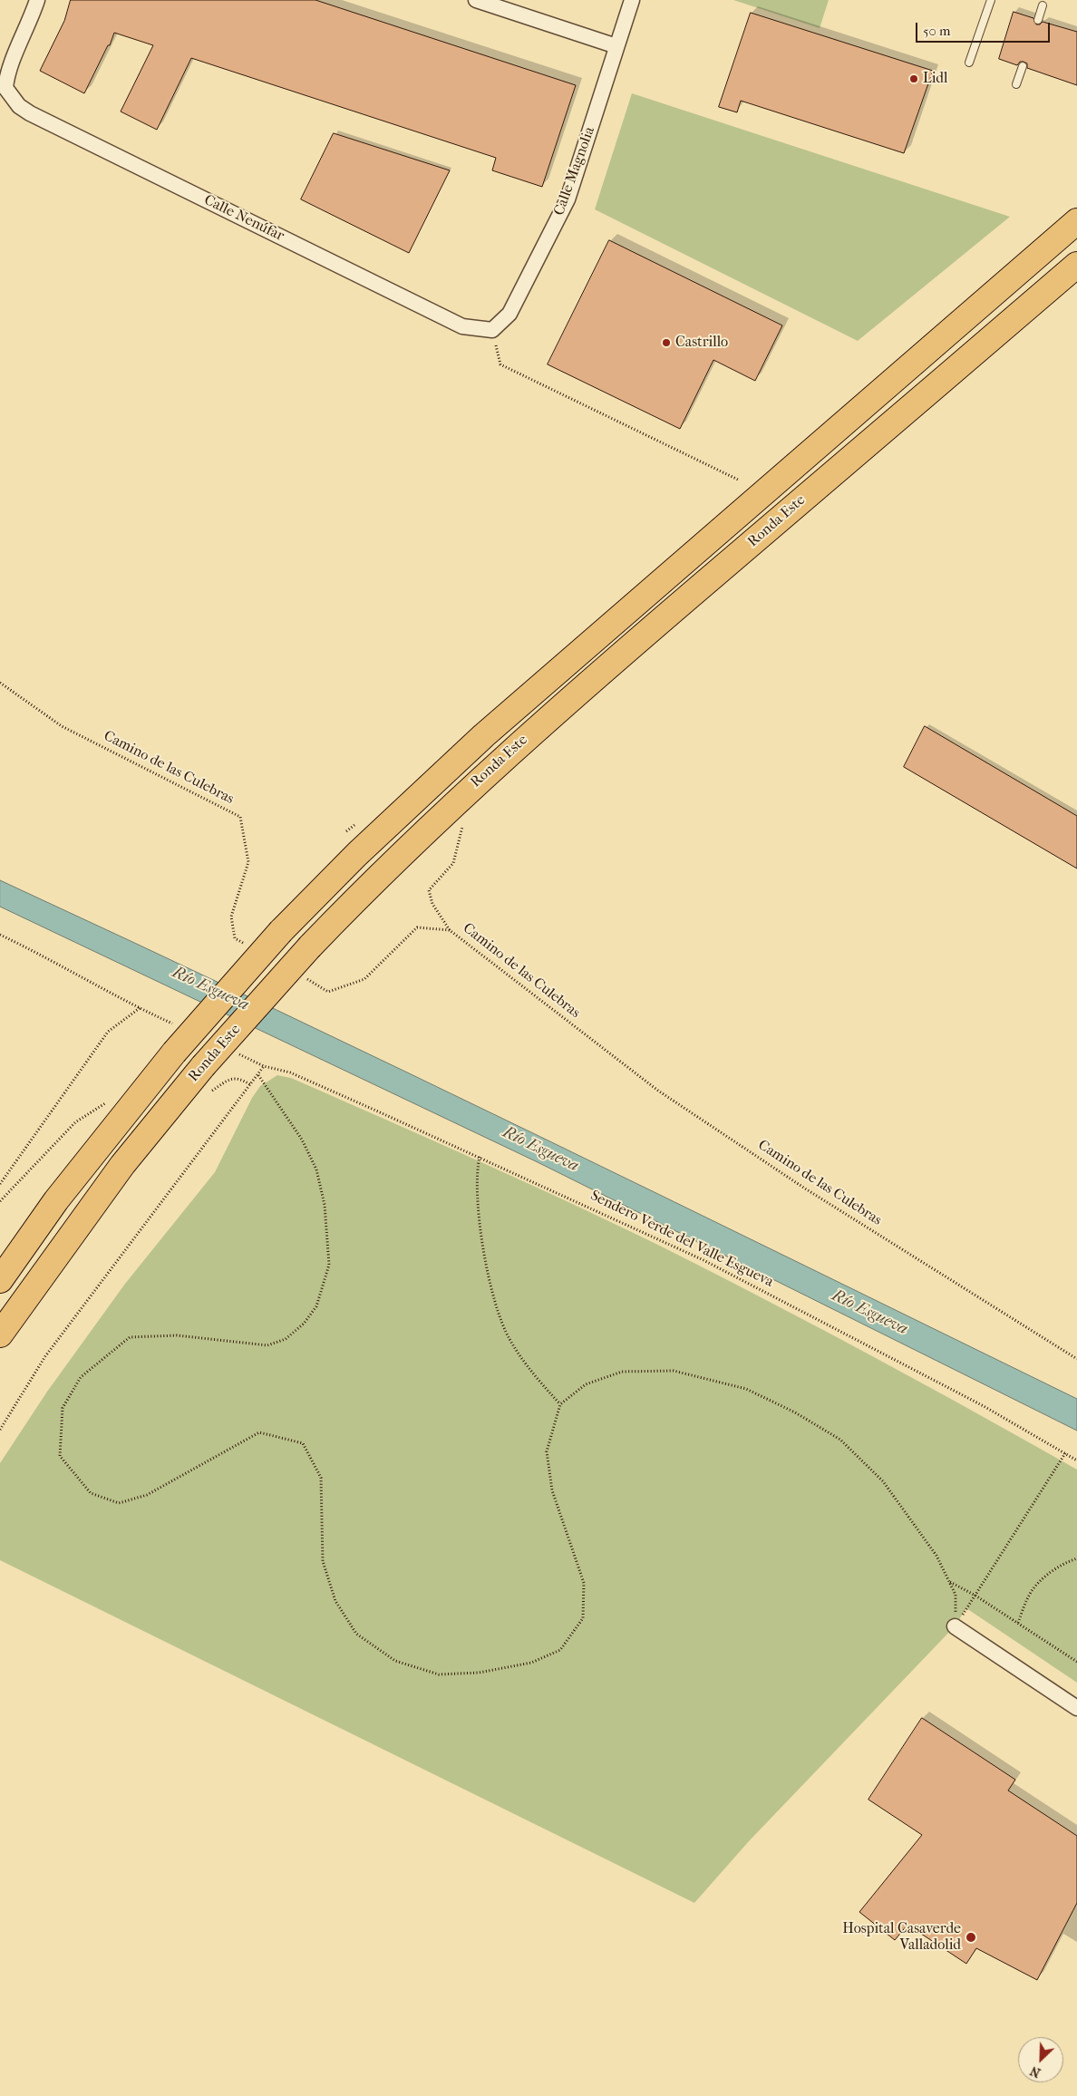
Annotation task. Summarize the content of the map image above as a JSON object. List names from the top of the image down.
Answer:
{
  "streets": {
    "highway": ["Ronda Este"],
    "street": ["Calle Magnolia", "Calle Nenúfar"],
    "path": ["Camino de las Culebras", "Sendero Verde del Valle Esgueva"]
  },
  "crossings": [
    ["Calle Magnolia", "Calle Nenúfar"]
  ],
  "water": ["Río Esgueva"],
  "places": ["Lidl", "Castrillo", "Hospital Casaverde Valladolid"],
  "scale_bar": "50 m",
  "north": "bottom left"
}
